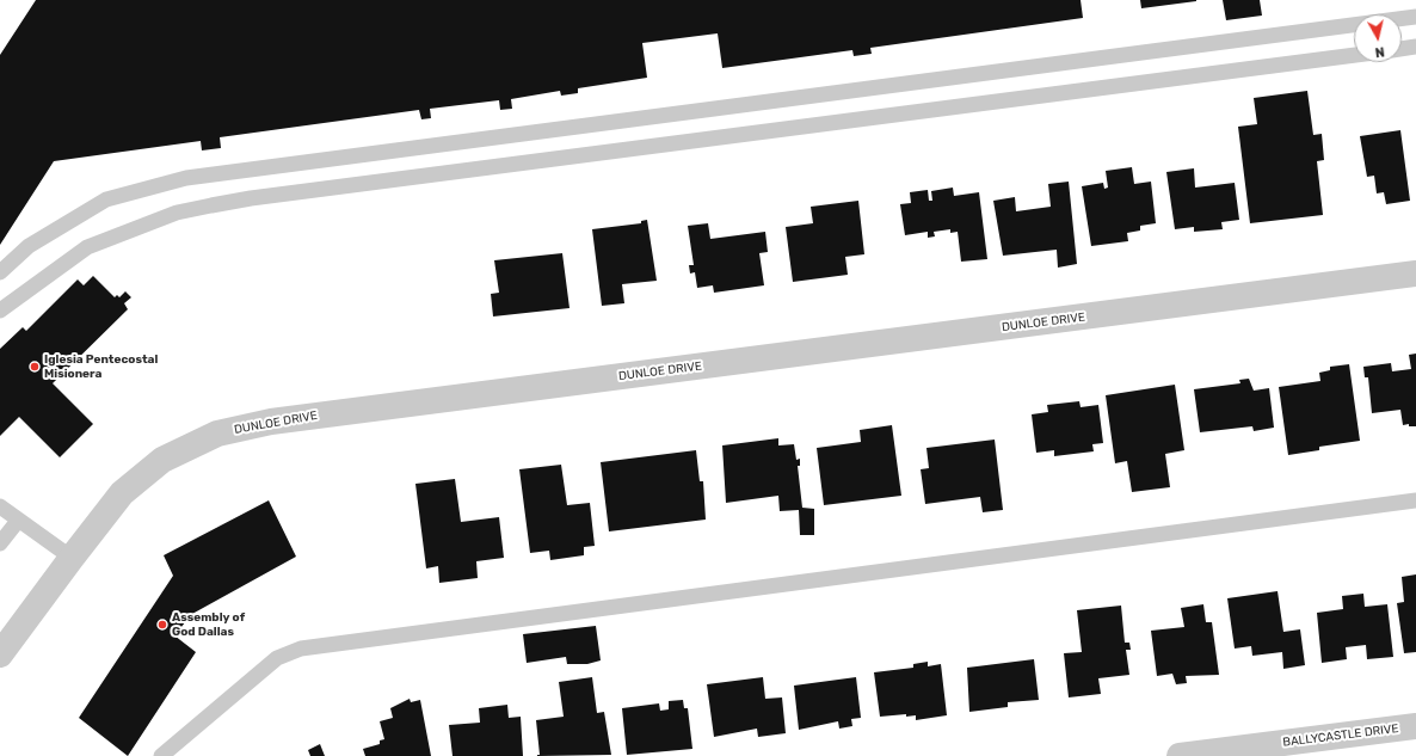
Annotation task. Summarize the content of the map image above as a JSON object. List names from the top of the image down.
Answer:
{
  "streets": {
    "street": ["DUNLOE DRIVE", "BALLYCASTLE DRIVE"]
  },
  "places": ["Iglesia Pentecostal Misionera", "Assembly of God Dallas"],
  "north": "bottom"
}
